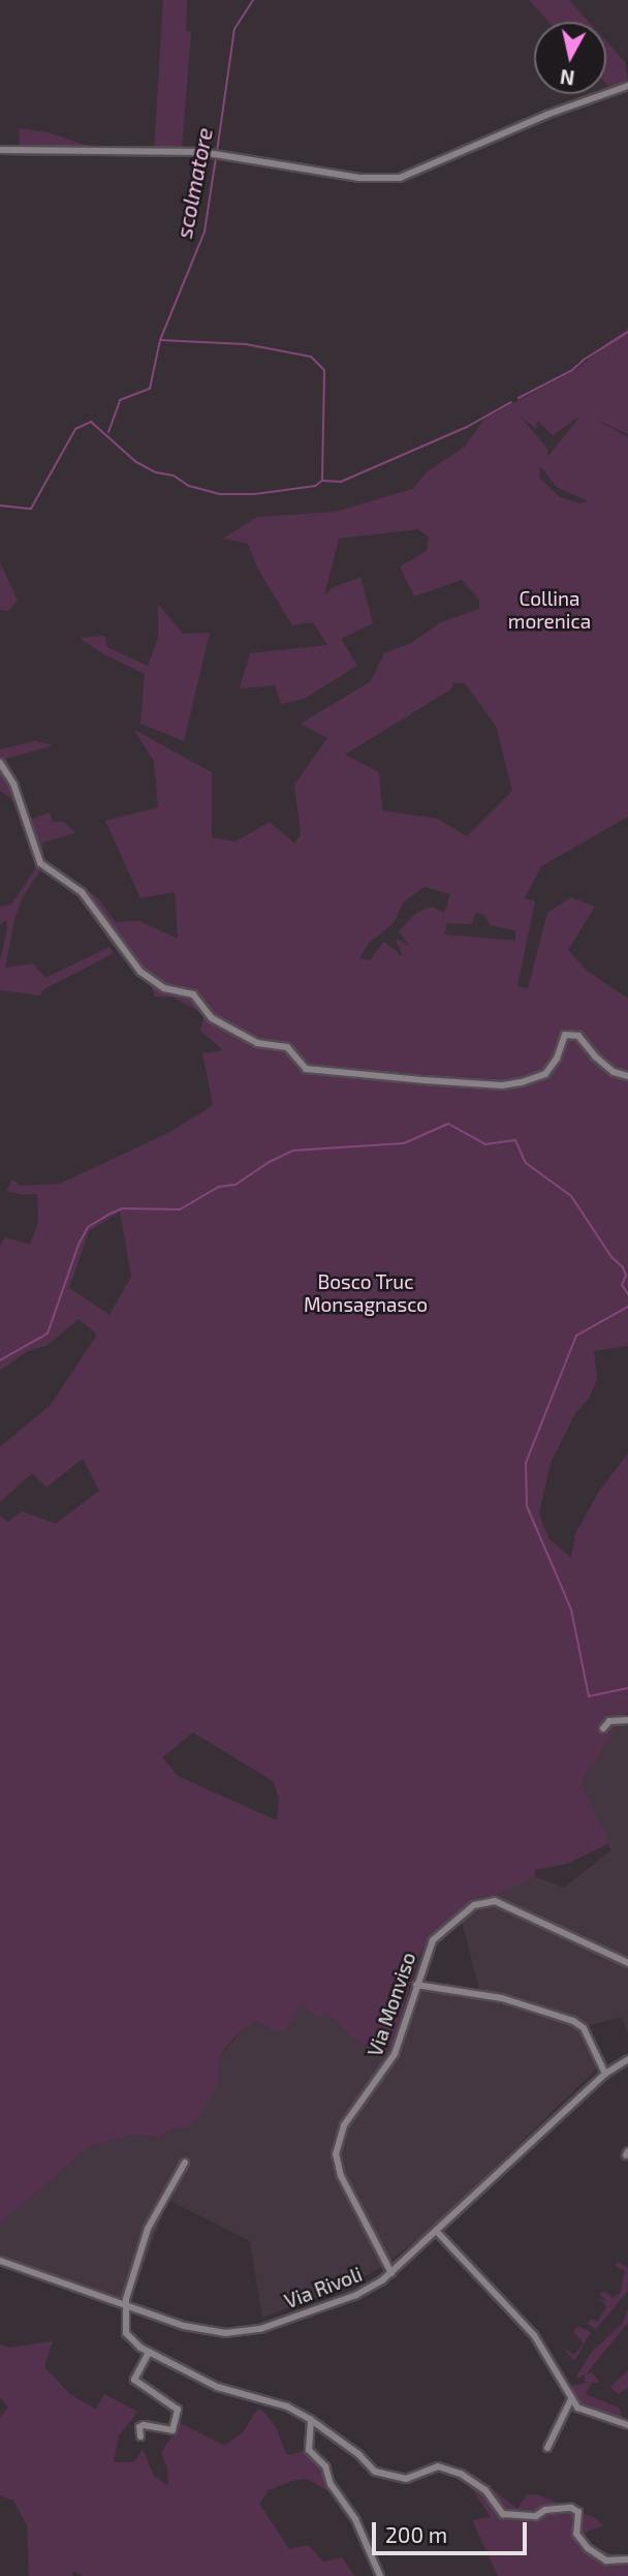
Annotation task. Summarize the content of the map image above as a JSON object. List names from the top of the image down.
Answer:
{
  "streets": {
    "street": ["Via Monviso", "Via Rivoli"]
  },
  "crossings": [
    ["Via Monviso", "Via Rivoli"]
  ],
  "water": ["scolmatore"],
  "parks": ["Collina morenica", "Bosco Truc Monsagnasco"],
  "scale_bar": "200 m",
  "north": "bottom"
}
